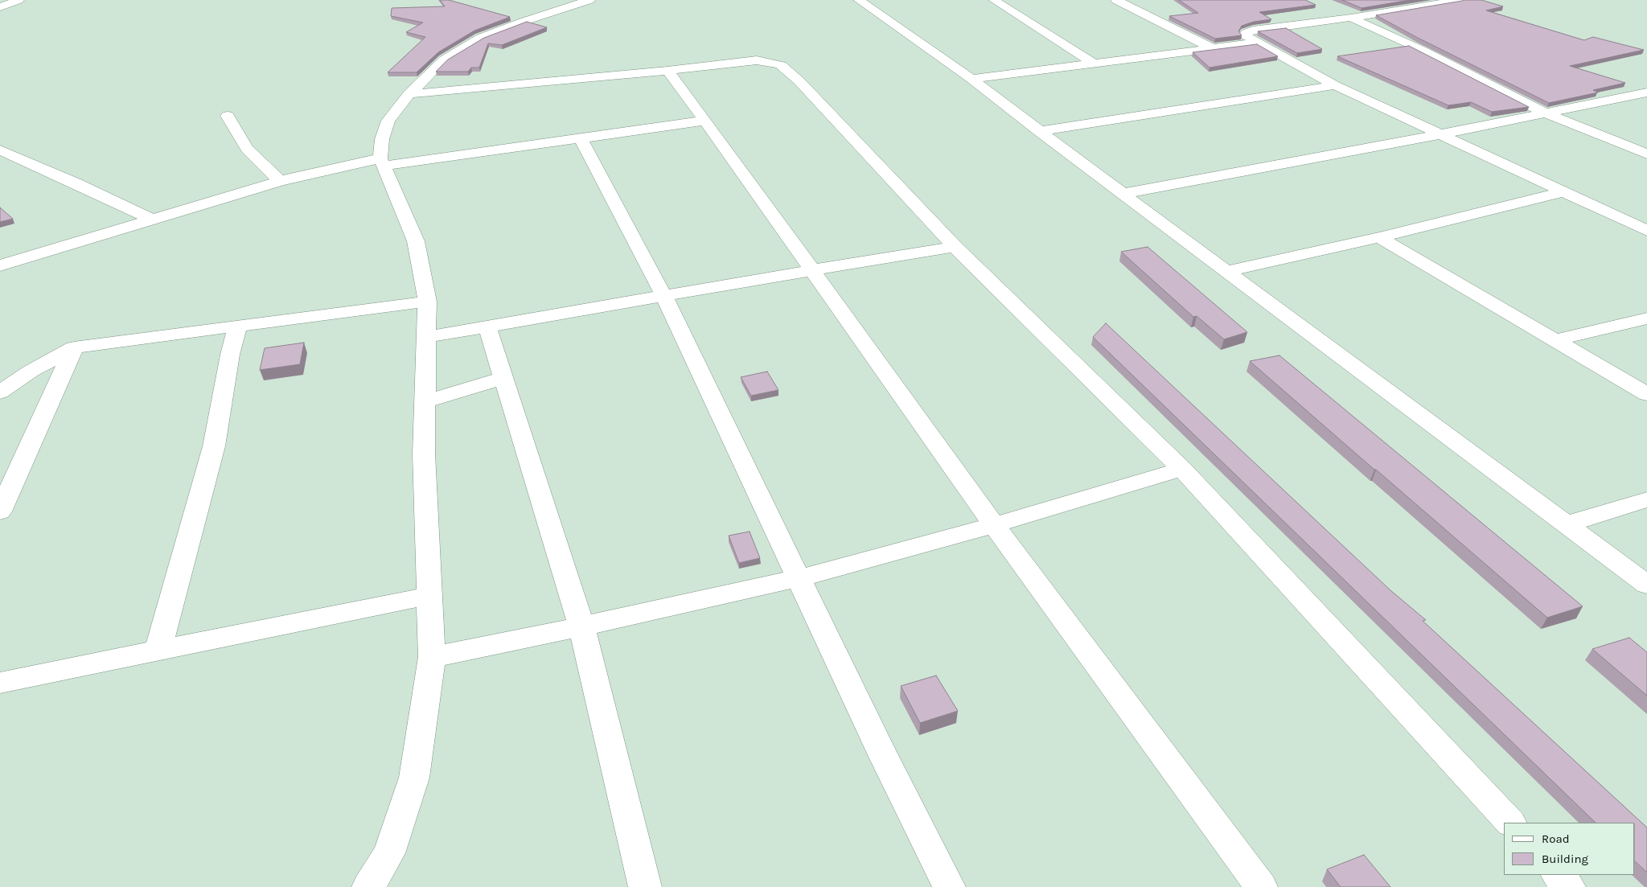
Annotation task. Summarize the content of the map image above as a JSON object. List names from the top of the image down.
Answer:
{
  "legend": ["Road", "Building"]
}
